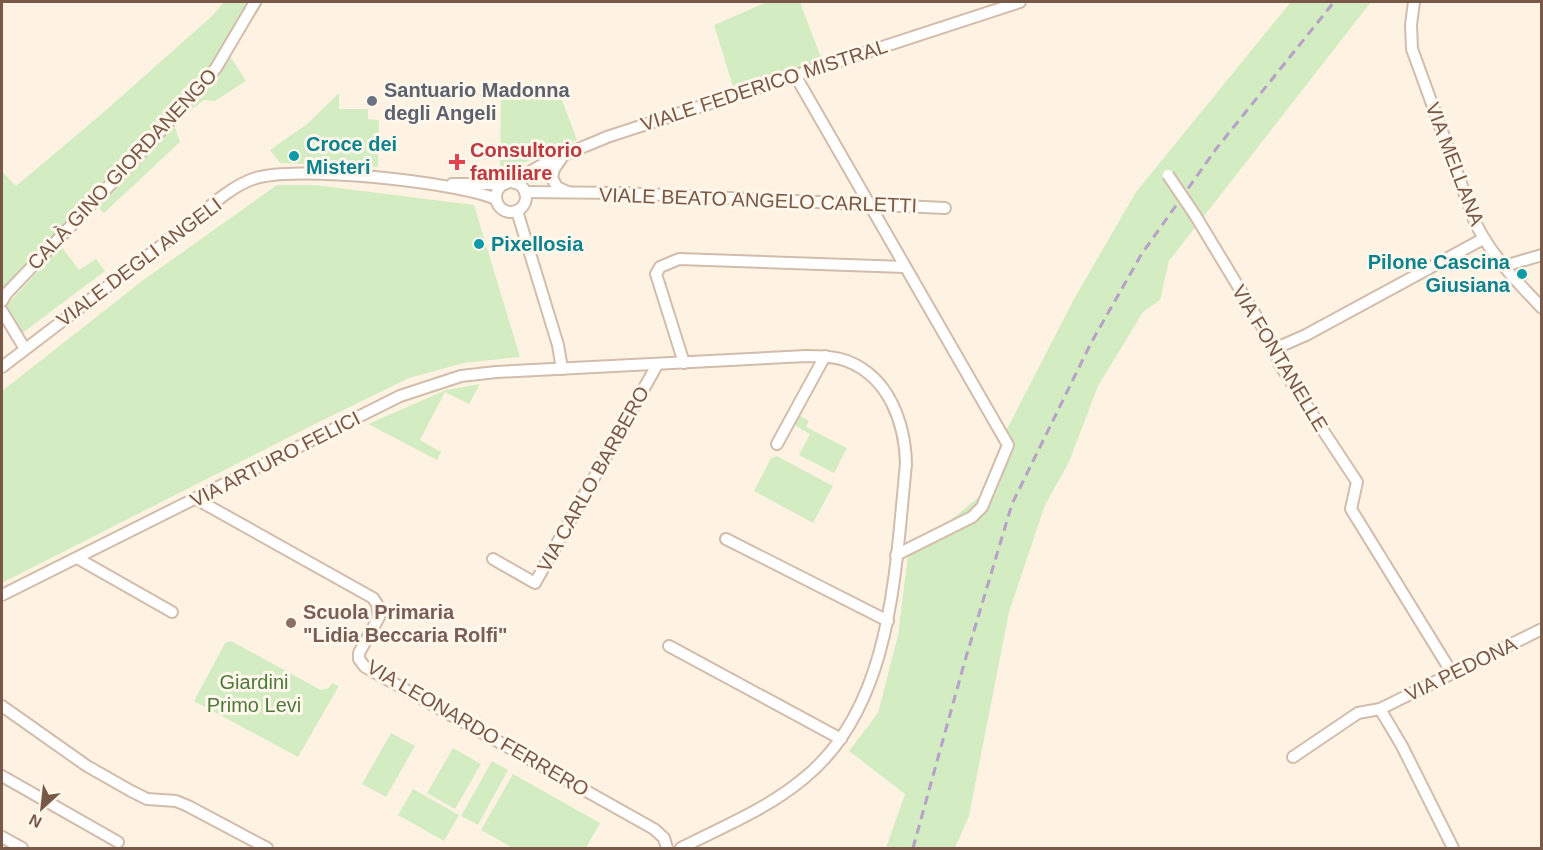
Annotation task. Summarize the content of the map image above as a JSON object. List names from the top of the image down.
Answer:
{
  "streets": {
    "street": [
      "VIALE FEDERICO MISTRAL",
      "VIA MELLANA",
      "CALÀ GINO GIORDANENGO",
      "VIALE BEATO ANGELO CARLETTI",
      "VIALE DEGLI ANGELI",
      "VIA FONTANELLE",
      "VIA ARTURO FELICI",
      "VIA CARLO BARBERO",
      "VIA PEDONA",
      "VIA LEONARDO FERRERO"
    ]
  },
  "crossings": [
    ["VIALE FEDERICO MISTRAL", "VIALE BEATO ANGELO CARLETTI"],
    ["VIA FONTANELLE", "VIA PEDONA"],
    ["VIA ARTURO FELICI", "VIA CARLO BARBERO"],
    ["VIA ARTURO FELICI", "VIA LEONARDO FERRERO"]
  ],
  "parks": ["Giardini Primo Levi"],
  "places": {
    "other": [
      "Santuario Madonna degli Angeli",
      "Croce dei Misteri",
      "Pixellosia",
      "Pilone Cascina Giusiana",
      "Scuola Primaria \"Lidia Beccaria Rolfi\""
    ],
    "health": ["Consultorio familiare"]
  },
  "north": "bottom left"
}
